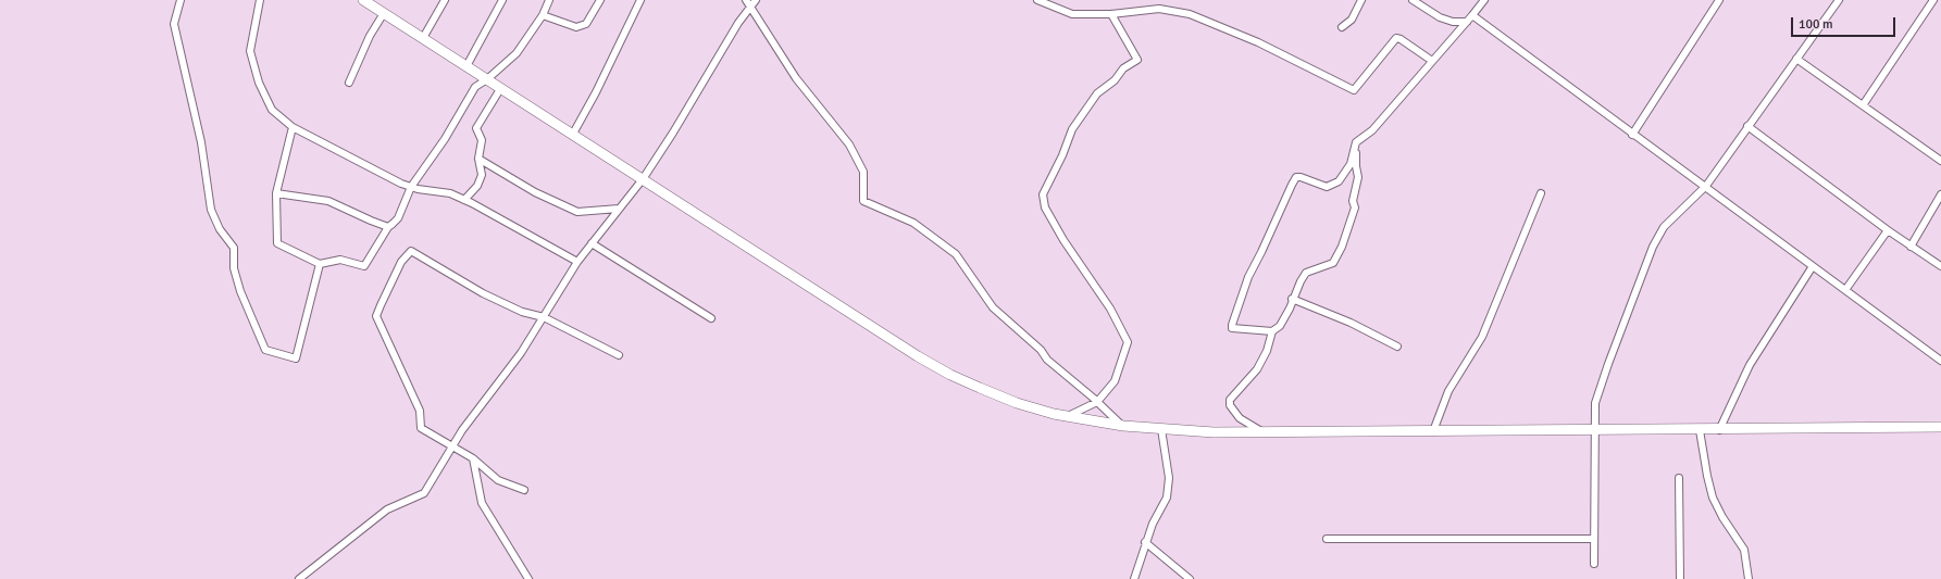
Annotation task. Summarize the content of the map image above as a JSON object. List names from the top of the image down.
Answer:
{
  "scale_bar": "100 m"
}
